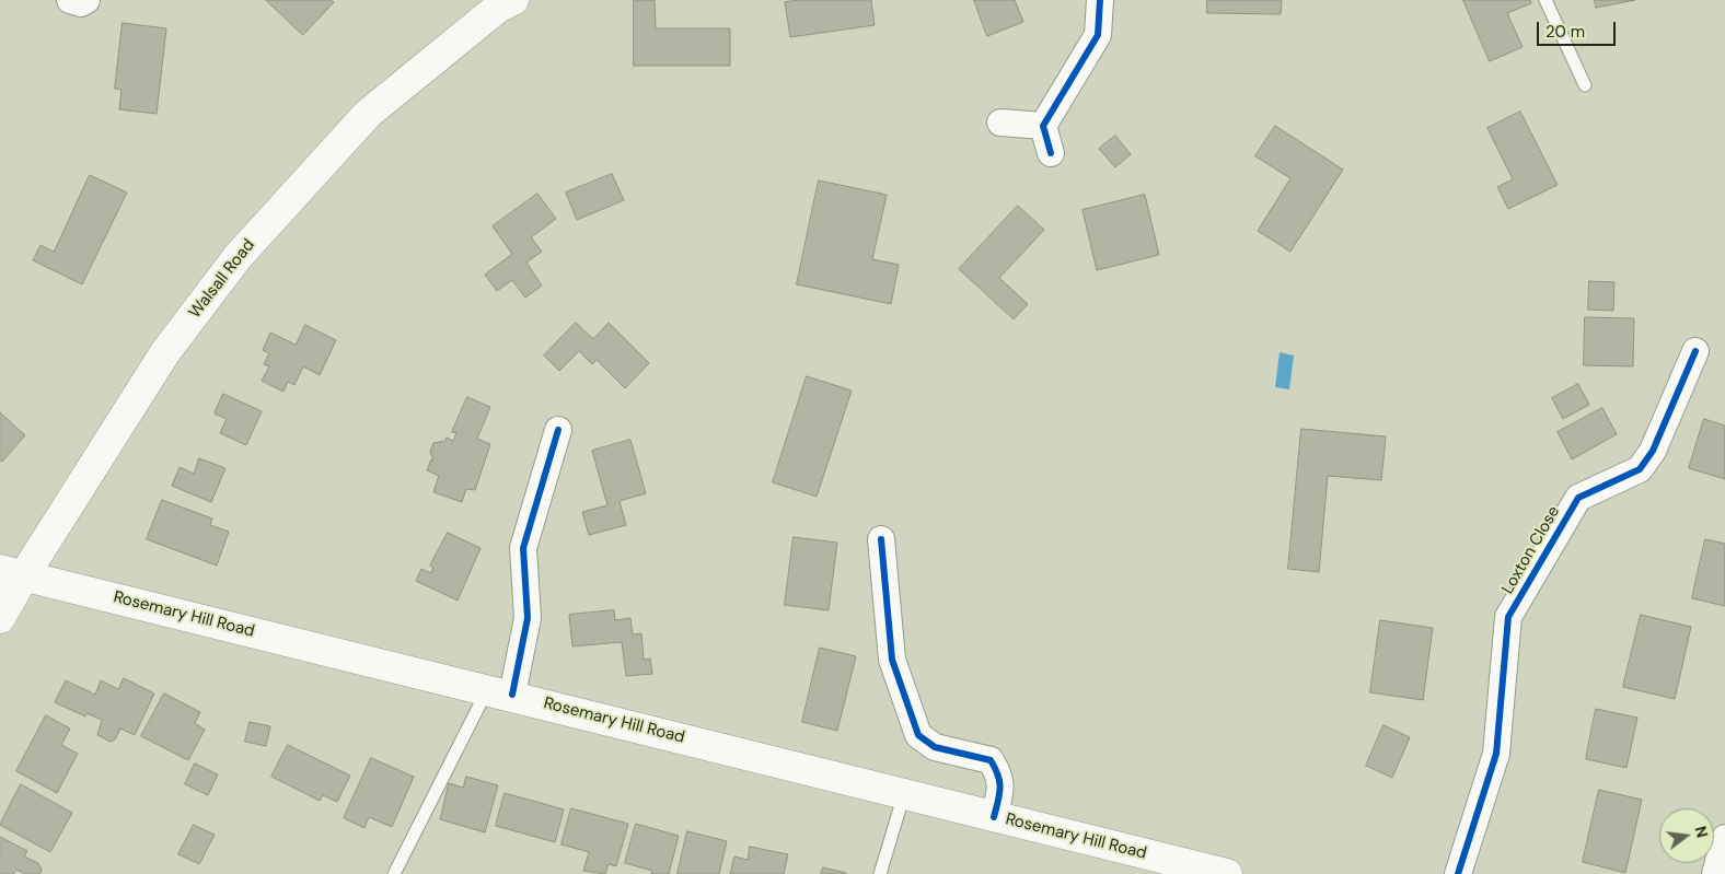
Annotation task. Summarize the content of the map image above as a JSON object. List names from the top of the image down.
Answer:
{
  "streets": {
    "main road": ["Walsall Road", "Rosemary Hill Road"],
    "street": ["Loxton Close"]
  },
  "crossings": [
    ["Walsall Road", "Rosemary Hill Road"]
  ],
  "scale_bar": "20 m",
  "north": "right"
}
